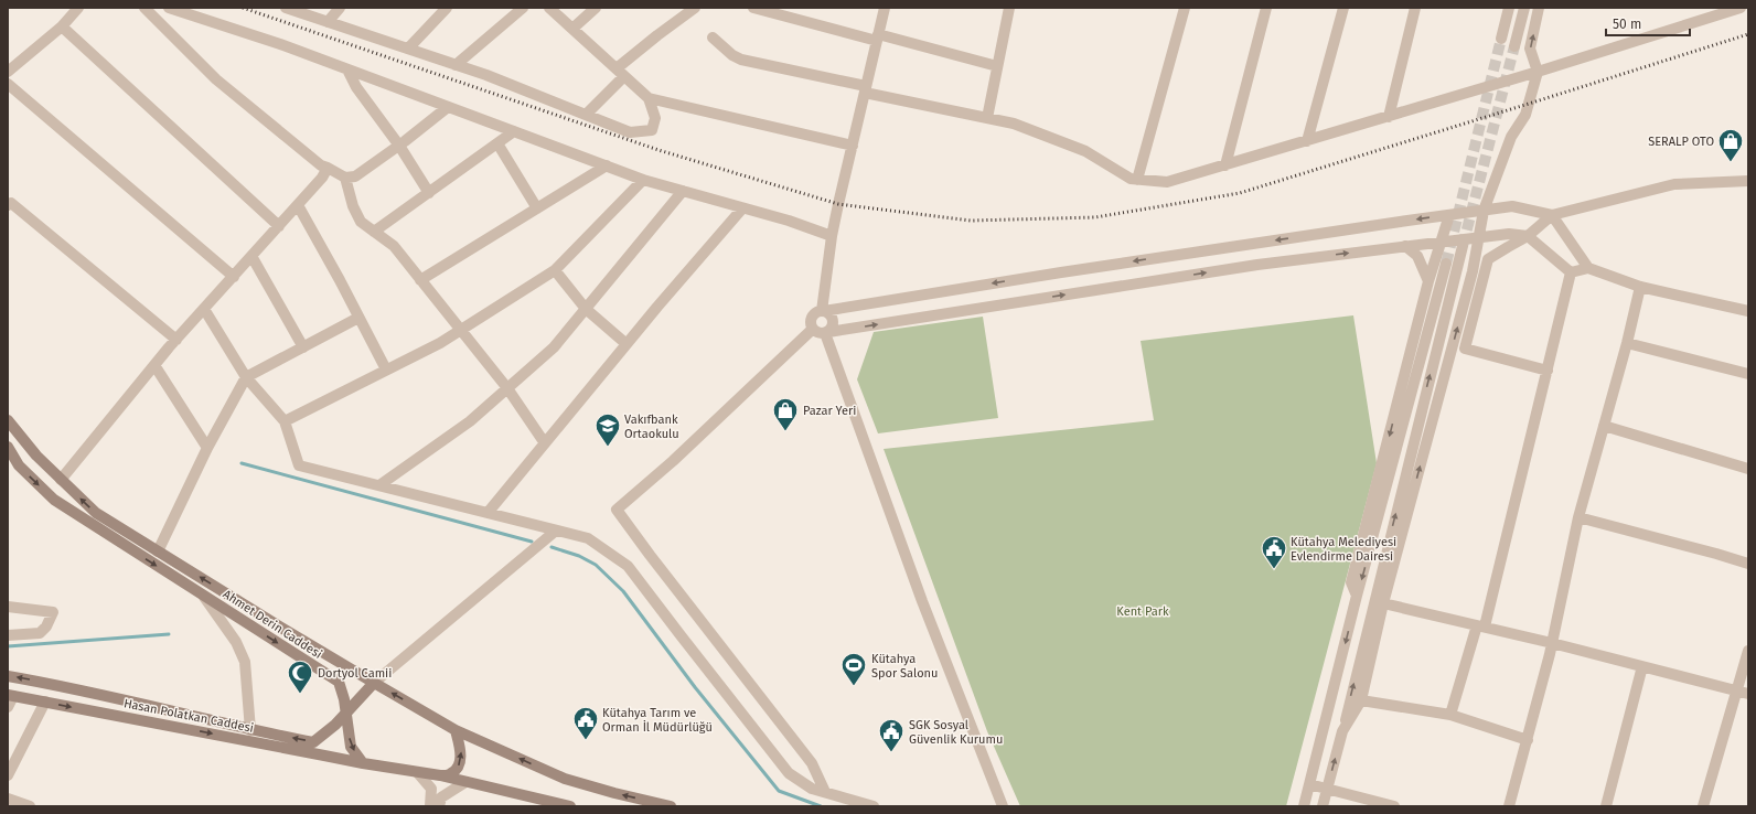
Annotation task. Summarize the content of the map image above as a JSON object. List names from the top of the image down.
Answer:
{
  "streets": {
    "main road": ["Ahmet Derin Caddesi", "Hasan Polatkan Caddesi"]
  },
  "crossings": [
    ["Ahmet Derin Caddesi", "Hasan Polatkan Caddesi"]
  ],
  "parks": ["Kent Park"],
  "places": {
    "shop": ["SERALP OTO", "Pazar Yeri"],
    "school or university": ["Vakıfbank Ortaokulu"],
    "public building": ["Kütahya Melediyesi Evlendirme Dairesi", "Kütahya Tarım ve Orman İl Müdürlüğü", "SGK Sosyal Güvenlik Kurumu"],
    "sports": ["Kütahya Spor Salonu"],
    "mosque": ["Dortyol Camii"]
  },
  "scale_bar": "50 m"
}
